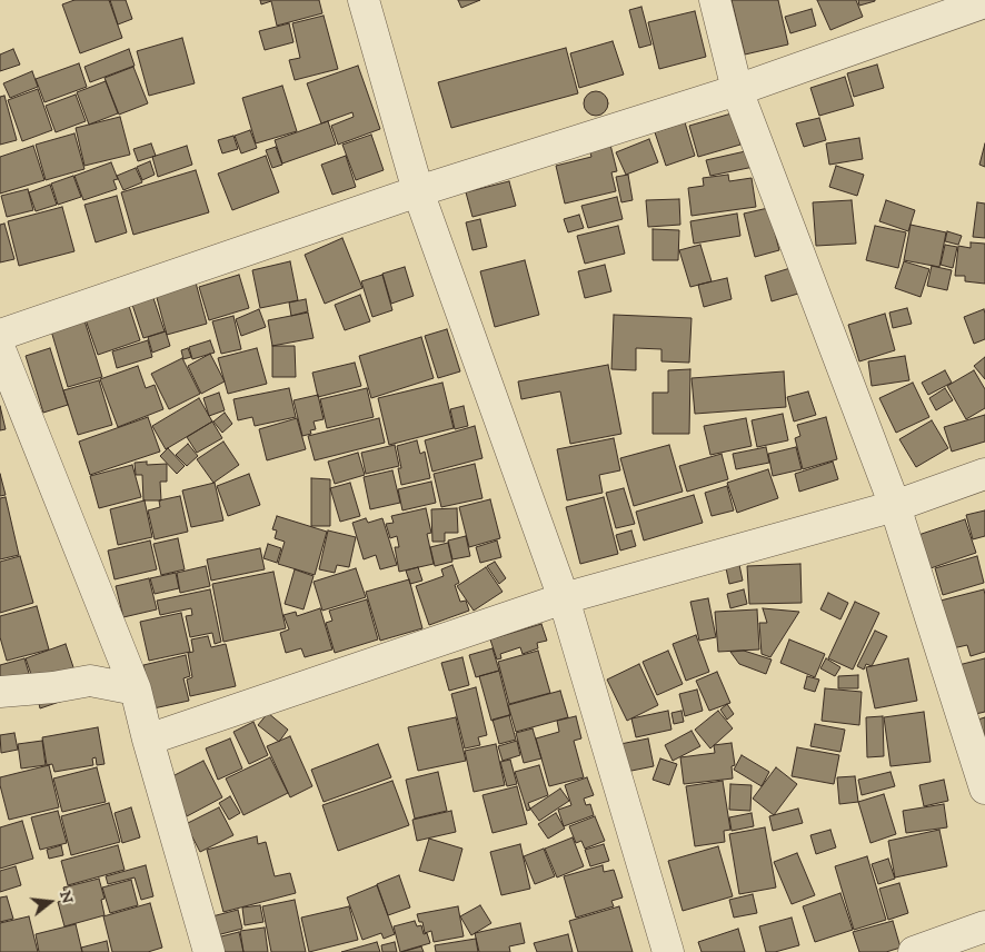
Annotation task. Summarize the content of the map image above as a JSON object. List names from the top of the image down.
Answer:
{
  "north": "right"
}
